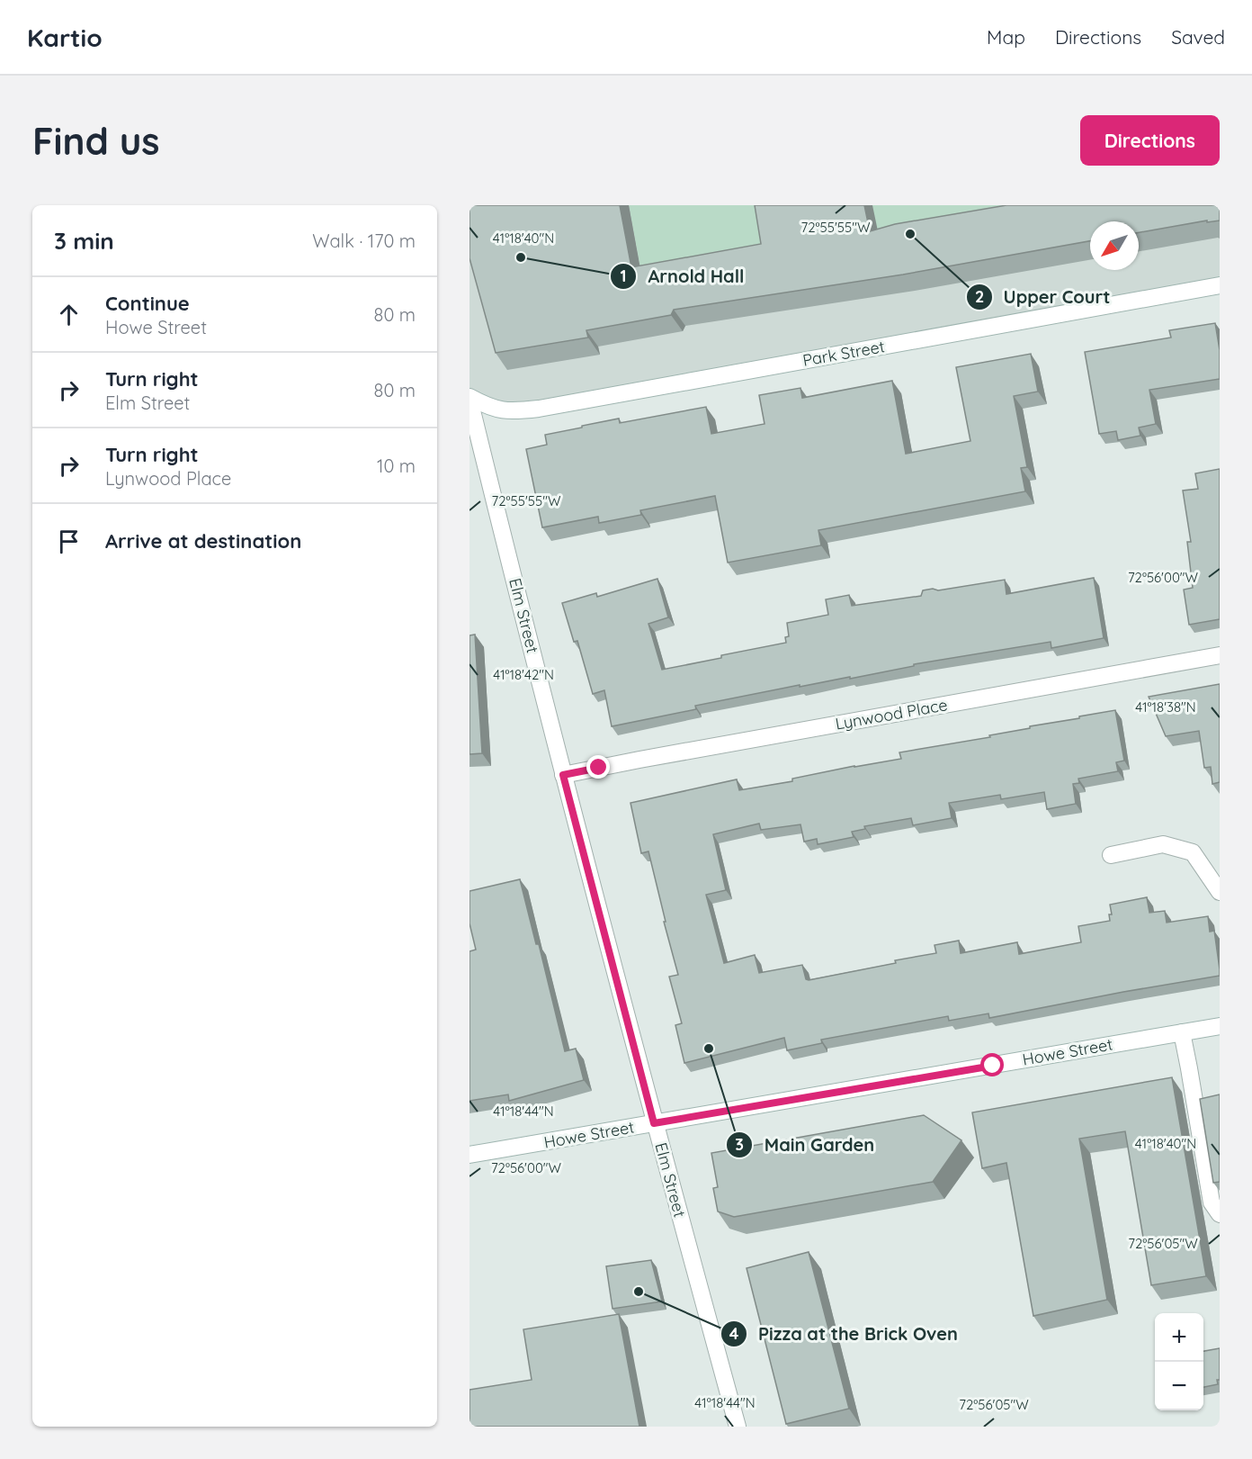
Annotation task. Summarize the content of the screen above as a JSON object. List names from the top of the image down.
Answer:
{
  "streets": {
    "street": [
      "Park Street",
      "Elm Street",
      "Lynwood Place",
      "Howe Street"
    ]
  },
  "crossings": [
    ["Park Street", "Elm Street"],
    ["Elm Street", "Lynwood Place"],
    ["Elm Street", "Howe Street"]
  ],
  "places": [
    "Upper Court",
    "Arnold Hall",
    "Main Garden",
    "Pizza at the Brick Oven"
  ],
  "north": "bottom left",
  "page": {
    "header": "Kartio",
    "nav": ["Map", "Directions", "Saved"],
    "buttons": "Directions",
    "title": "Find us",
    "heading": ["3 min", "Walk · 170 m"],
    "list": [
      ["Continue", "Howe Street", "80 m"],
      ["Turn right", "Elm Street", "80 m"],
      ["Turn right", "Lynwood Place", "10 m"],
      "Arrive at destination"
    ],
    "map_buttons": ["+", "−"]
  },
  "coordinates": [
    "72°55'55\"W",
    "41°18'40\"N",
    "72°56'00\"W",
    "41°18'42\"N",
    "41°18'38\"N",
    "41°18'44\"N",
    "72°56'05\"W"
  ]
}
